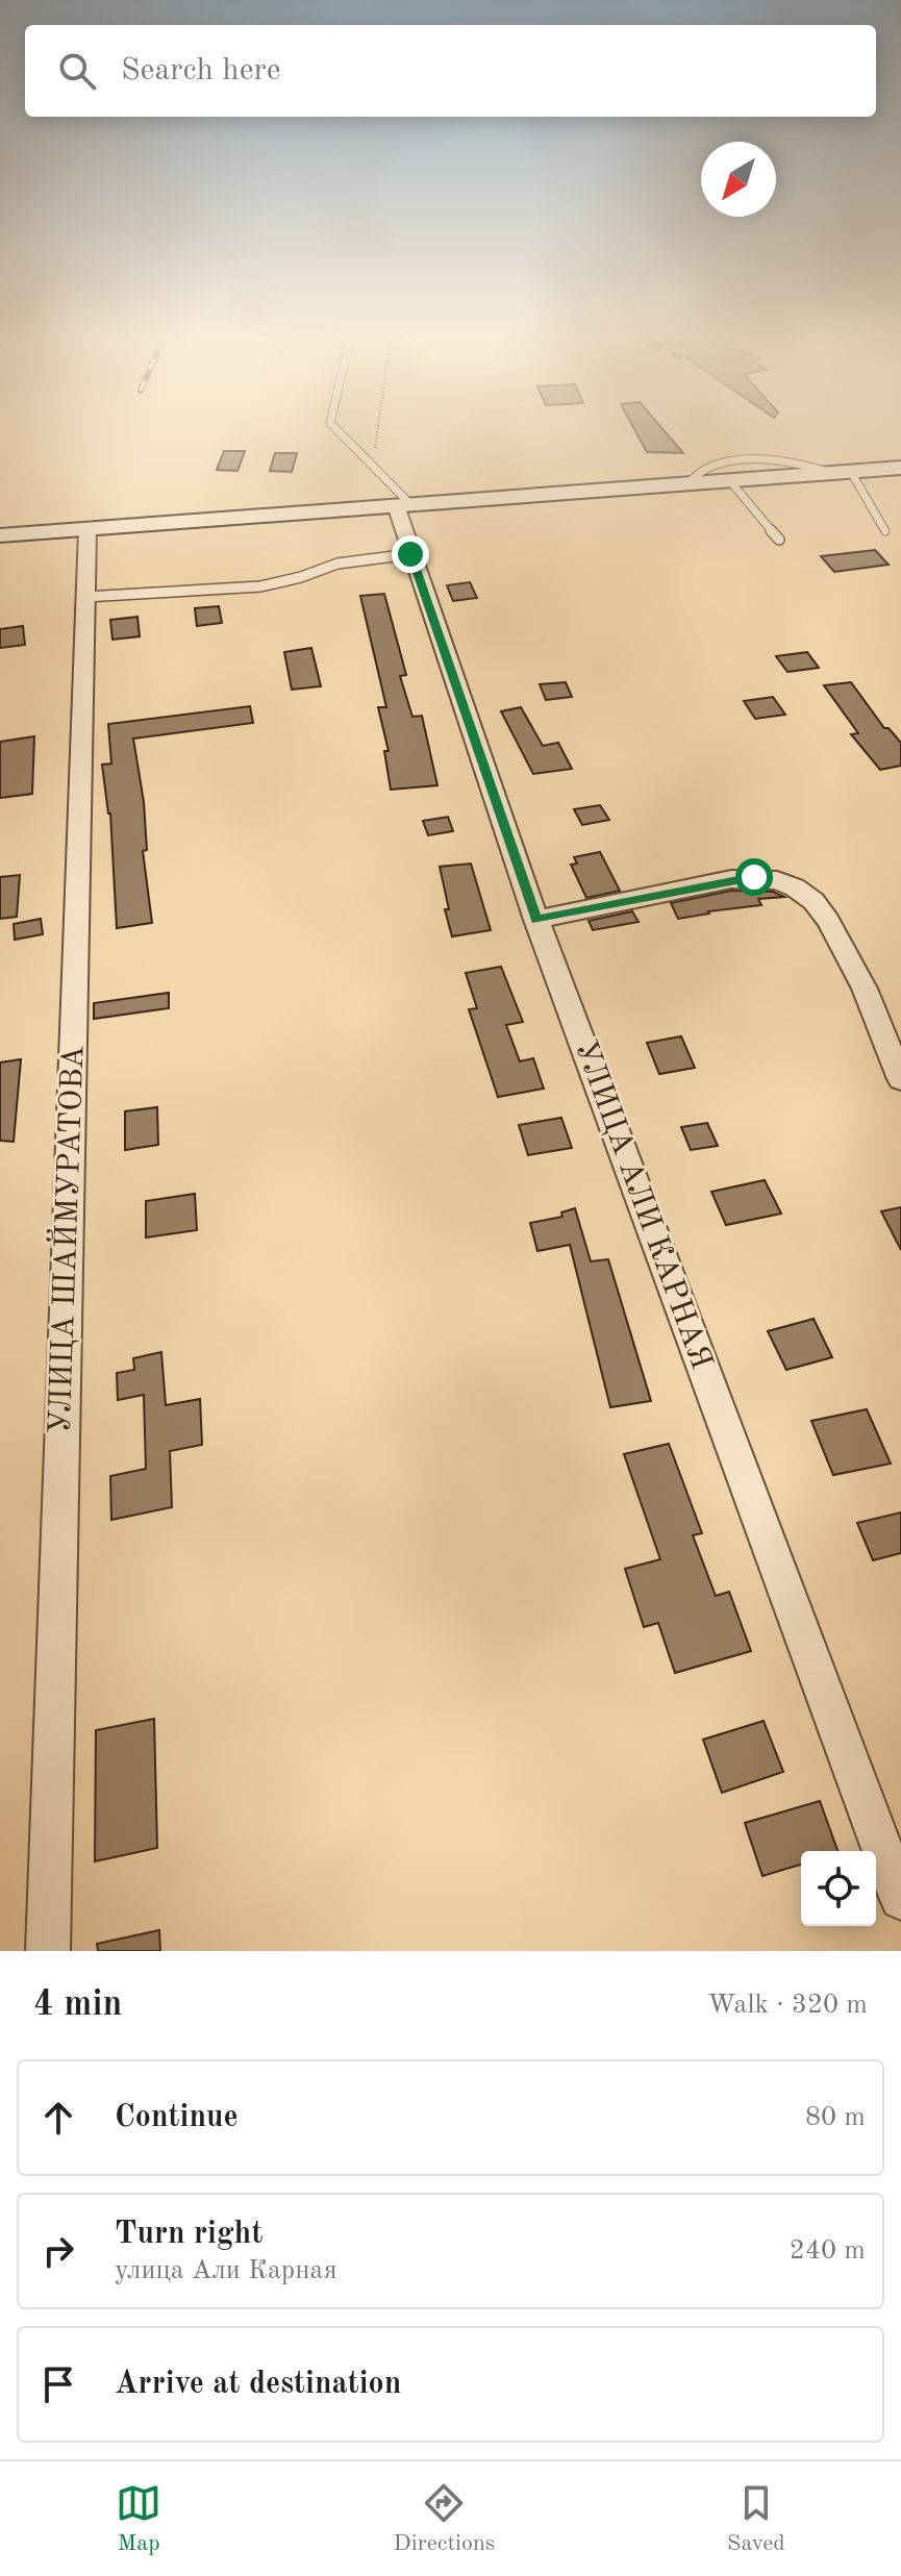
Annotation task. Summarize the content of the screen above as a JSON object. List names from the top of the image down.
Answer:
{
  "streets": {
    "street": ["УЛИЦА АЛИ КАРНАЯ", "УЛИЦА ШАЙМУРАТОВА"]
  },
  "north": "bottom left",
  "page": {
    "search": "Search here",
    "heading": ["4 min", "Walk · 320 m"],
    "list": [
      ["Continue", "80 m"],
      ["Turn right", "улица Али Карная", "240 m"],
      "Arrive at destination"
    ],
    "nav": ["Map", "Directions", "Saved"]
  }
}
